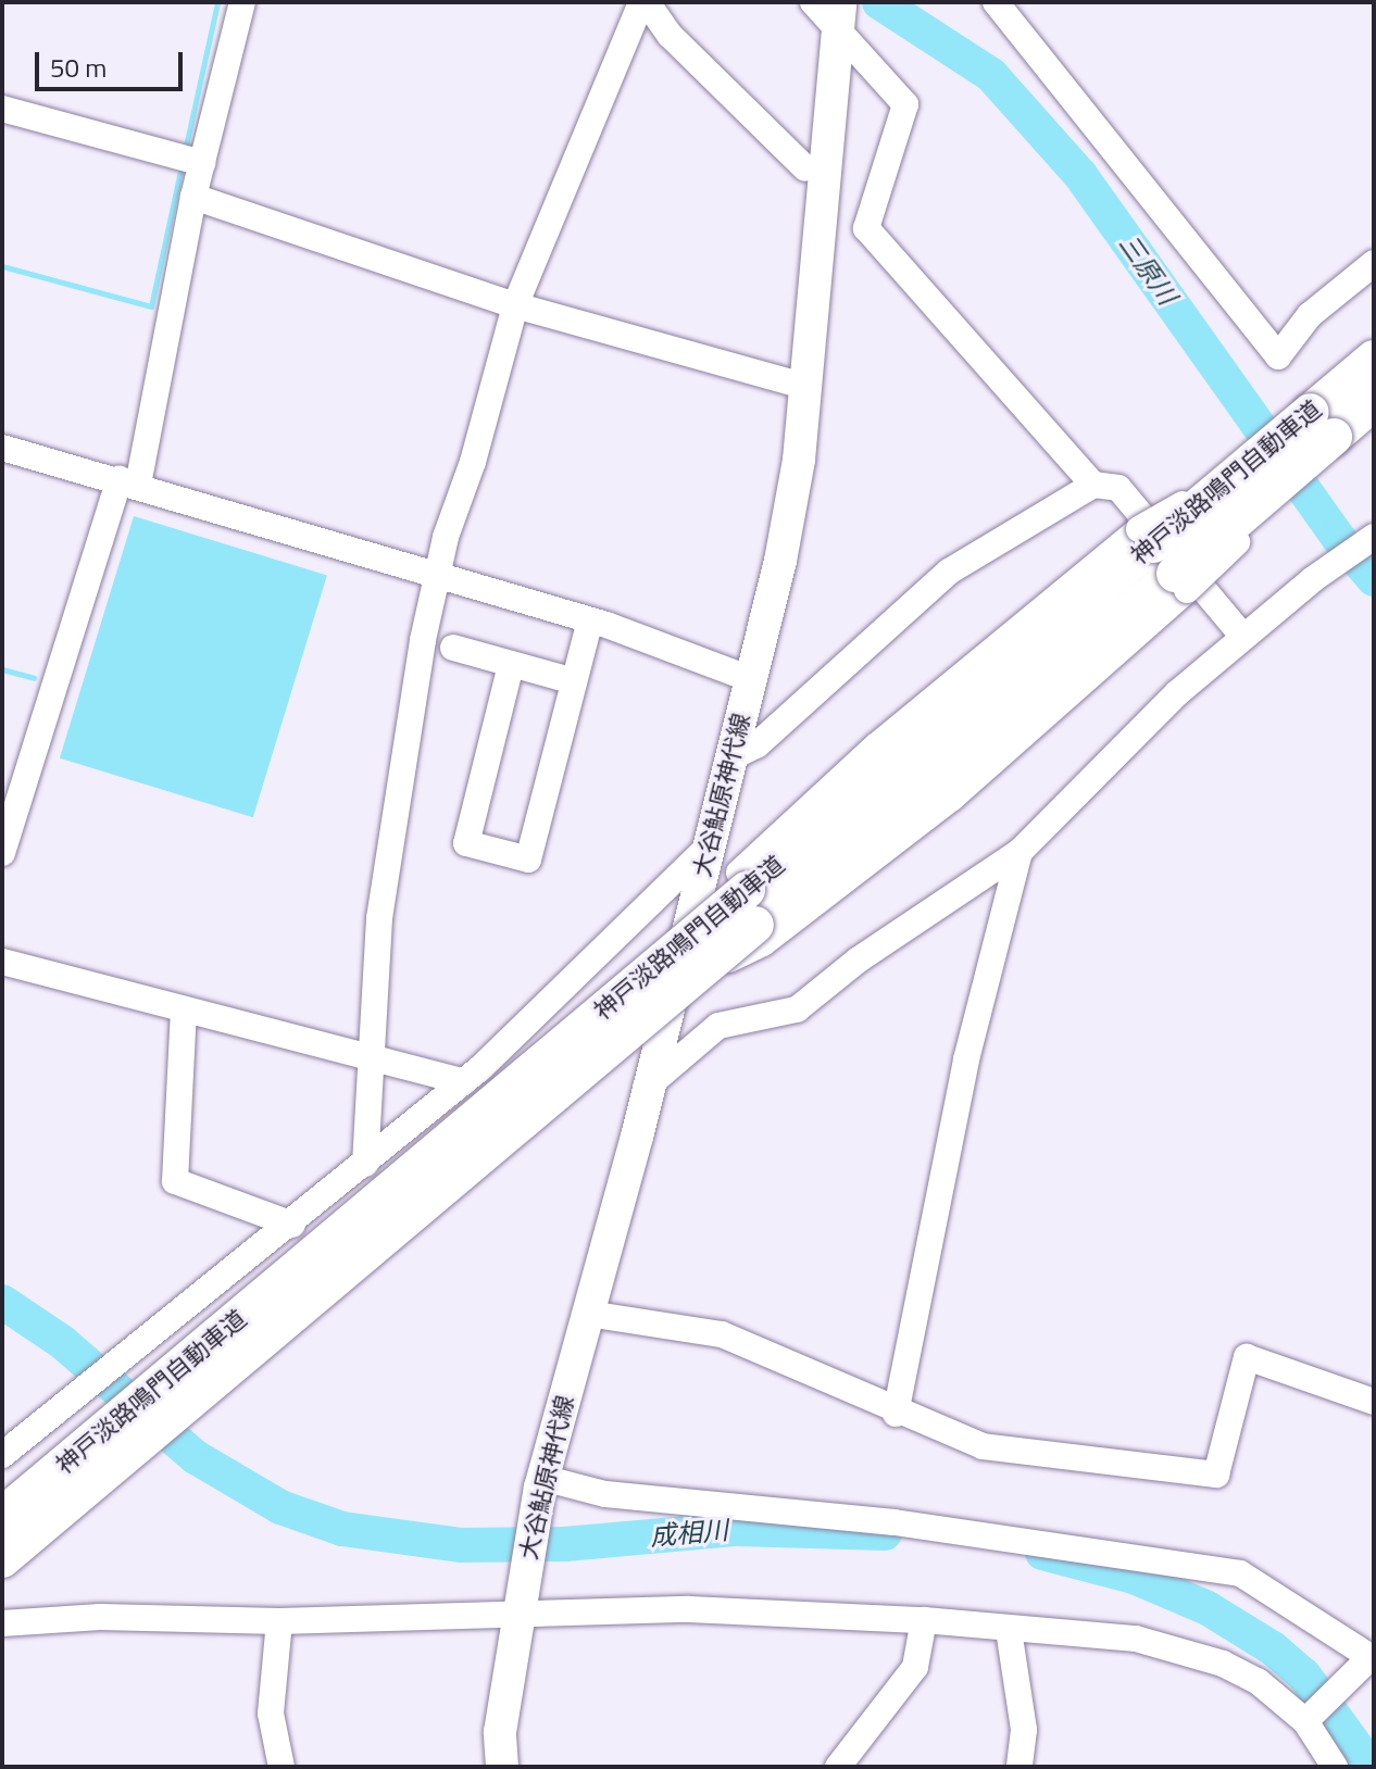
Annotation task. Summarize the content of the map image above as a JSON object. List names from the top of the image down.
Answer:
{
  "streets": {
    "highway": ["神戸淡路鳴門自動車道"],
    "main road": ["大谷鮎原神代線"]
  },
  "water": ["三原川", "成相川"],
  "scale_bar": "50 m"
}
